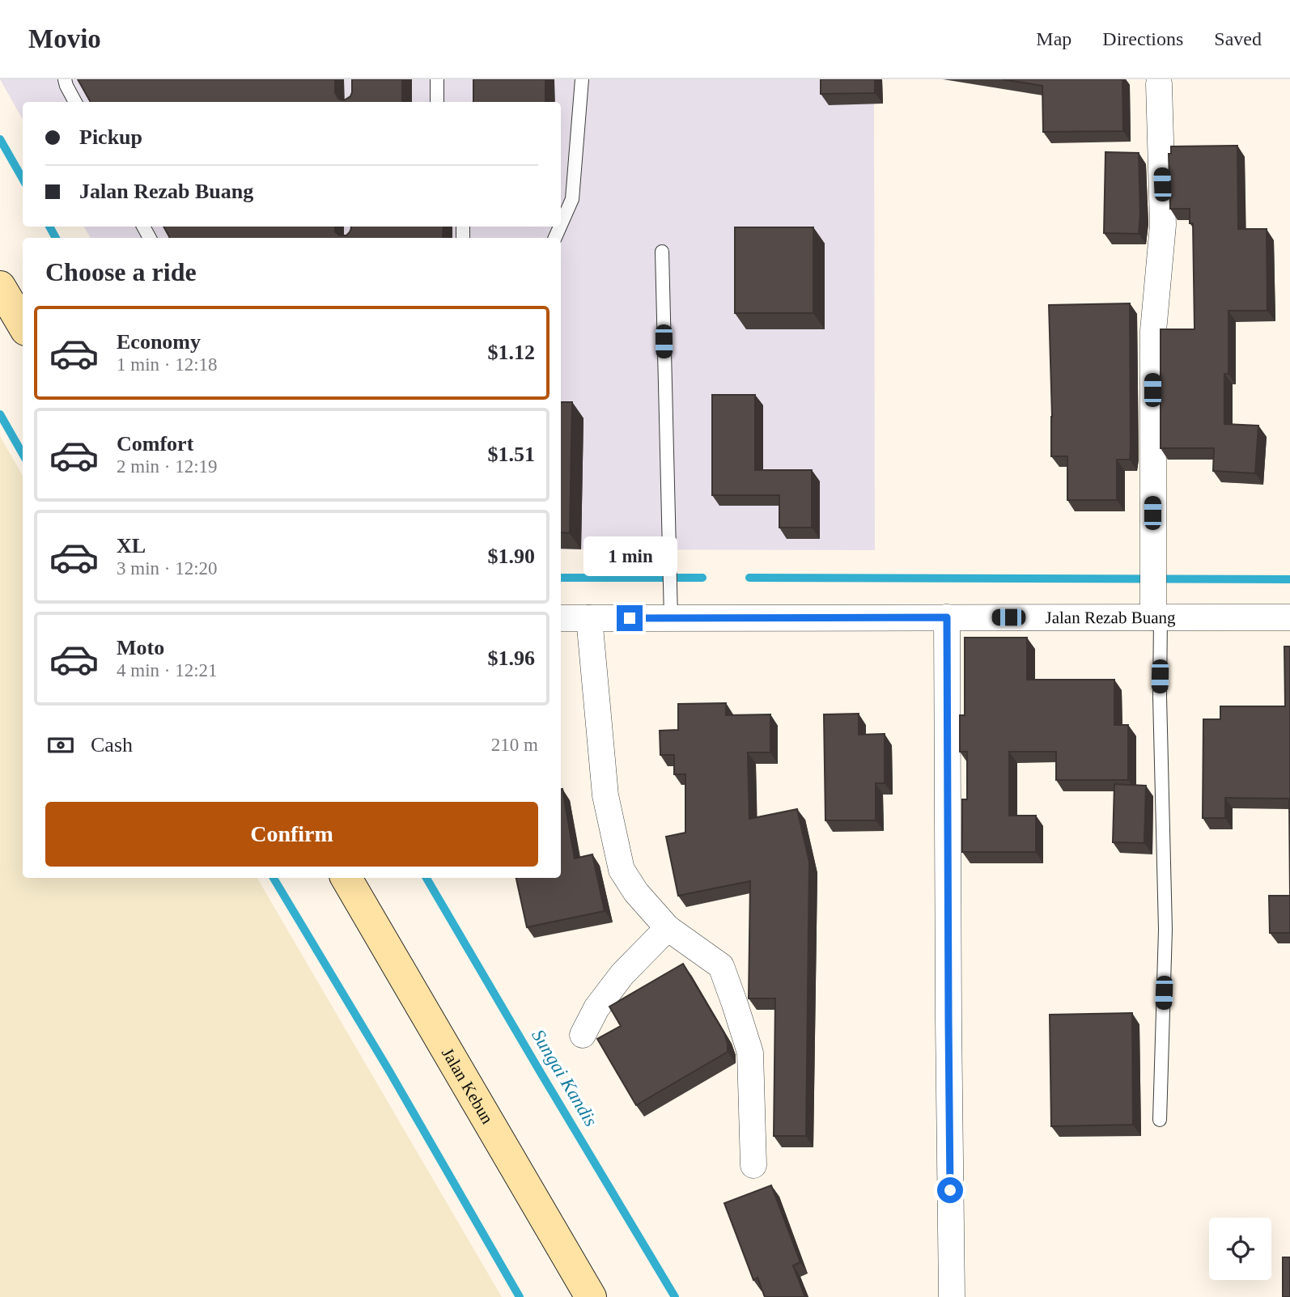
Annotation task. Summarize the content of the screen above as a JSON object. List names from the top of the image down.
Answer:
{
  "streets": {
    "main road": ["Jalan Kebun"],
    "street": ["Jalan Rezab Buang"]
  },
  "water": ["Sungai Kandis"],
  "page": {
    "header": "Movio",
    "nav": ["Map", "Directions", "Saved"],
    "banner": ["Pickup", "Jalan Rezab Buang"],
    "heading": "Choose a ride",
    "list": [
      {
        "name": "Economy",
        "note": "1 min · 12:18",
        "value": "$1.12"
      },
      {
        "name": "Comfort",
        "note": "2 min · 12:19",
        "value": "$1.51"
      },
      {
        "name": "XL",
        "note": "3 min · 12:20",
        "value": "$1.90"
      },
      {
        "name": "Moto",
        "note": "4 min · 12:21",
        "value": "$1.96"
      }
    ],
    "bubble": "1 min",
    "pay": ["Cash", "210 m"],
    "buttons": "Confirm"
  }
}
